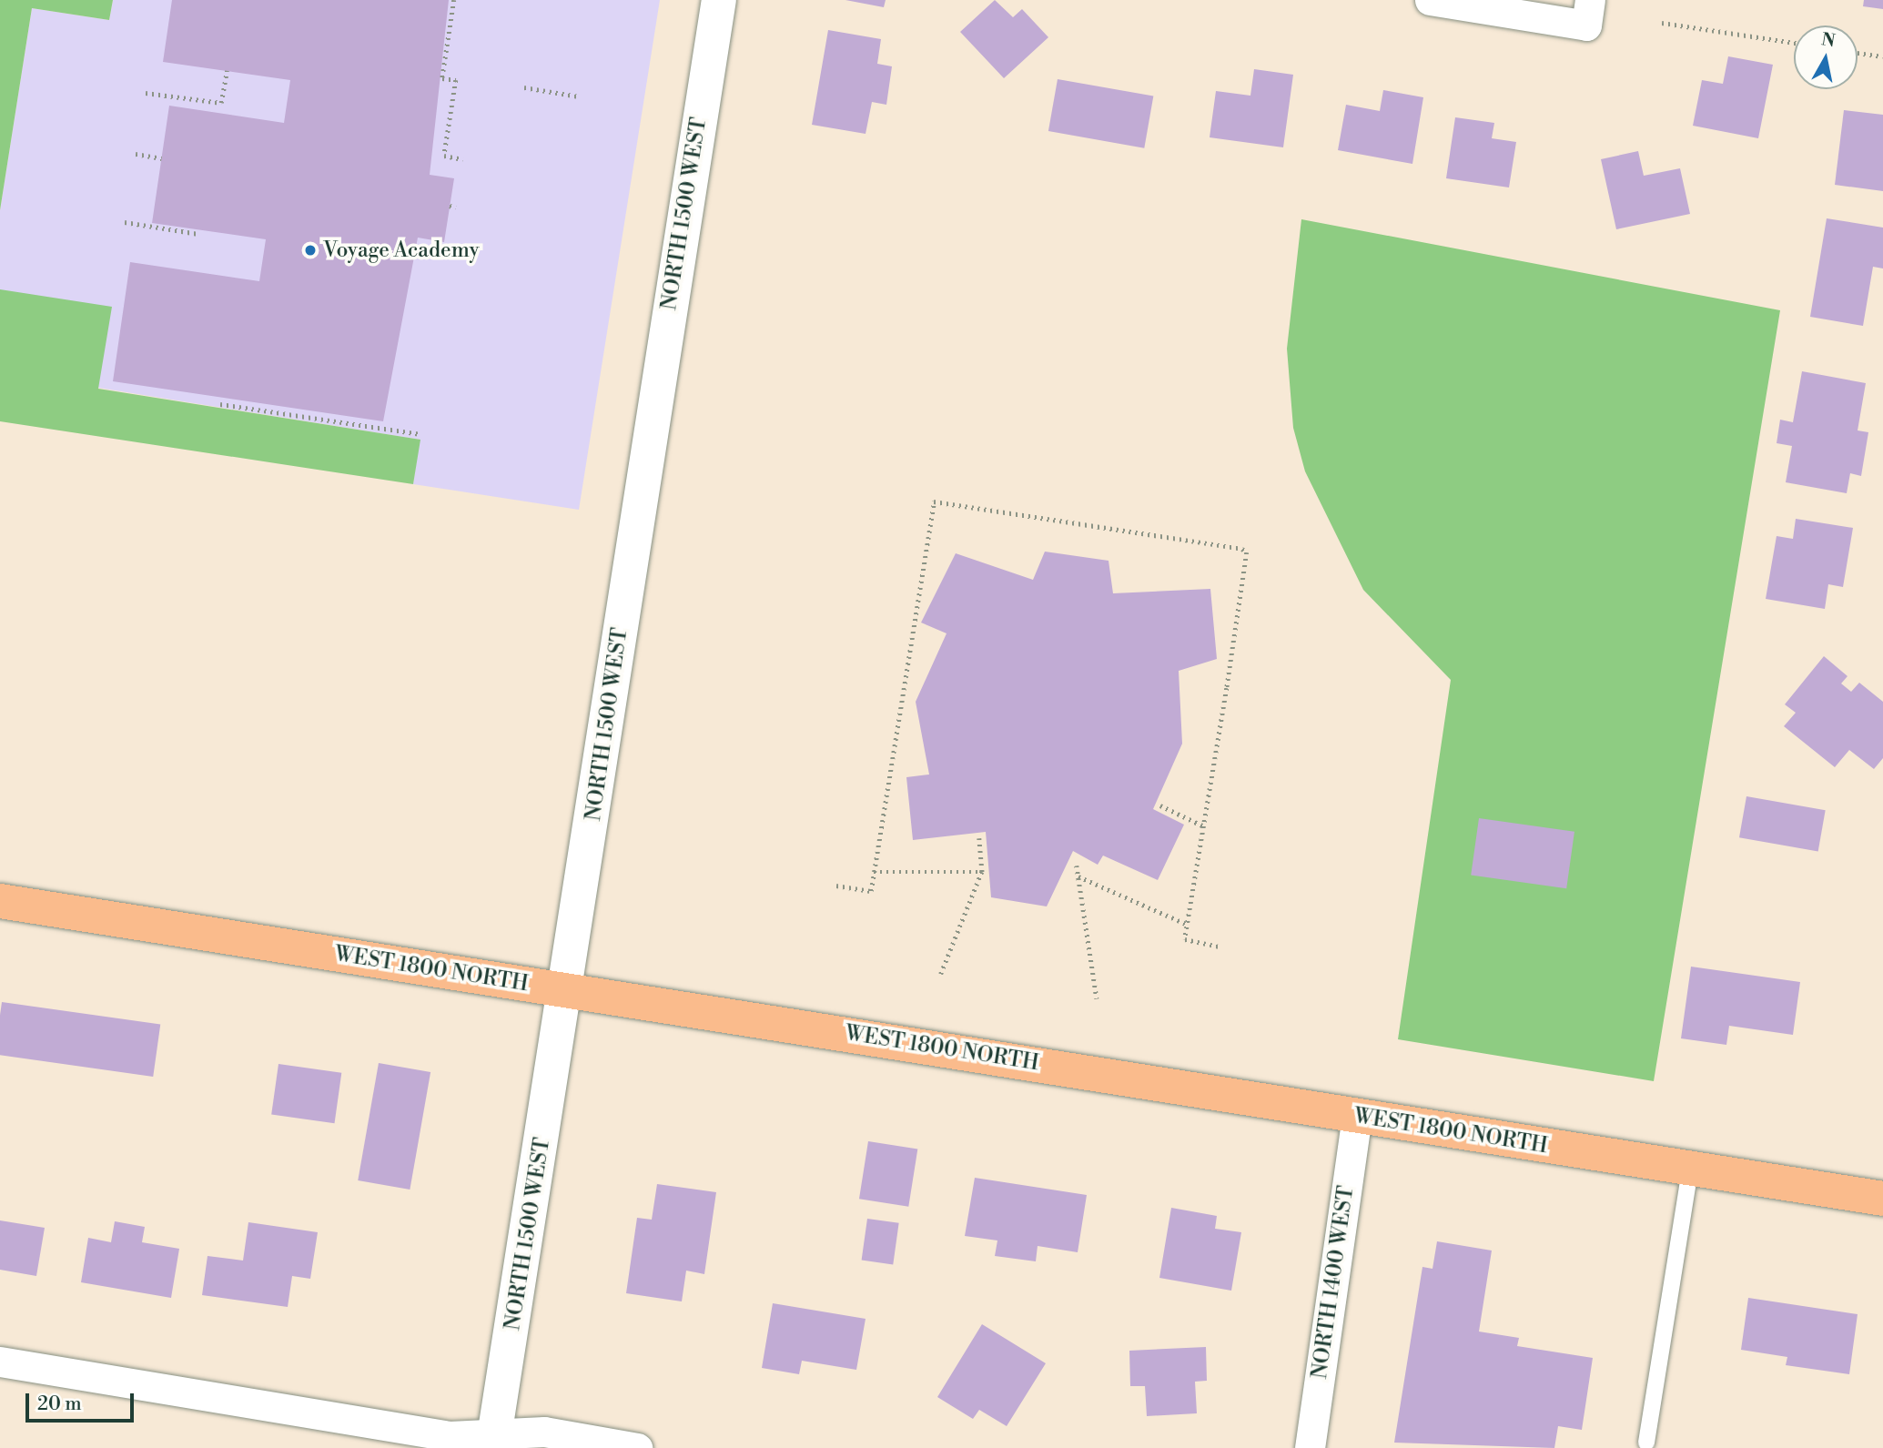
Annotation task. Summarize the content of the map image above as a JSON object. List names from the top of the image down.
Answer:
{
  "streets": {
    "main road": ["WEST 1800 NORTH"],
    "street": ["NORTH 1500 WEST", "NORTH 1400 WEST"]
  },
  "crossings": [
    ["NORTH 1500 WEST", "WEST 1800 NORTH"],
    ["WEST 1800 NORTH", "NORTH 1400 WEST"]
  ],
  "places": ["Voyage Academy"],
  "scale_bar": "20 m",
  "north": "top"
}
